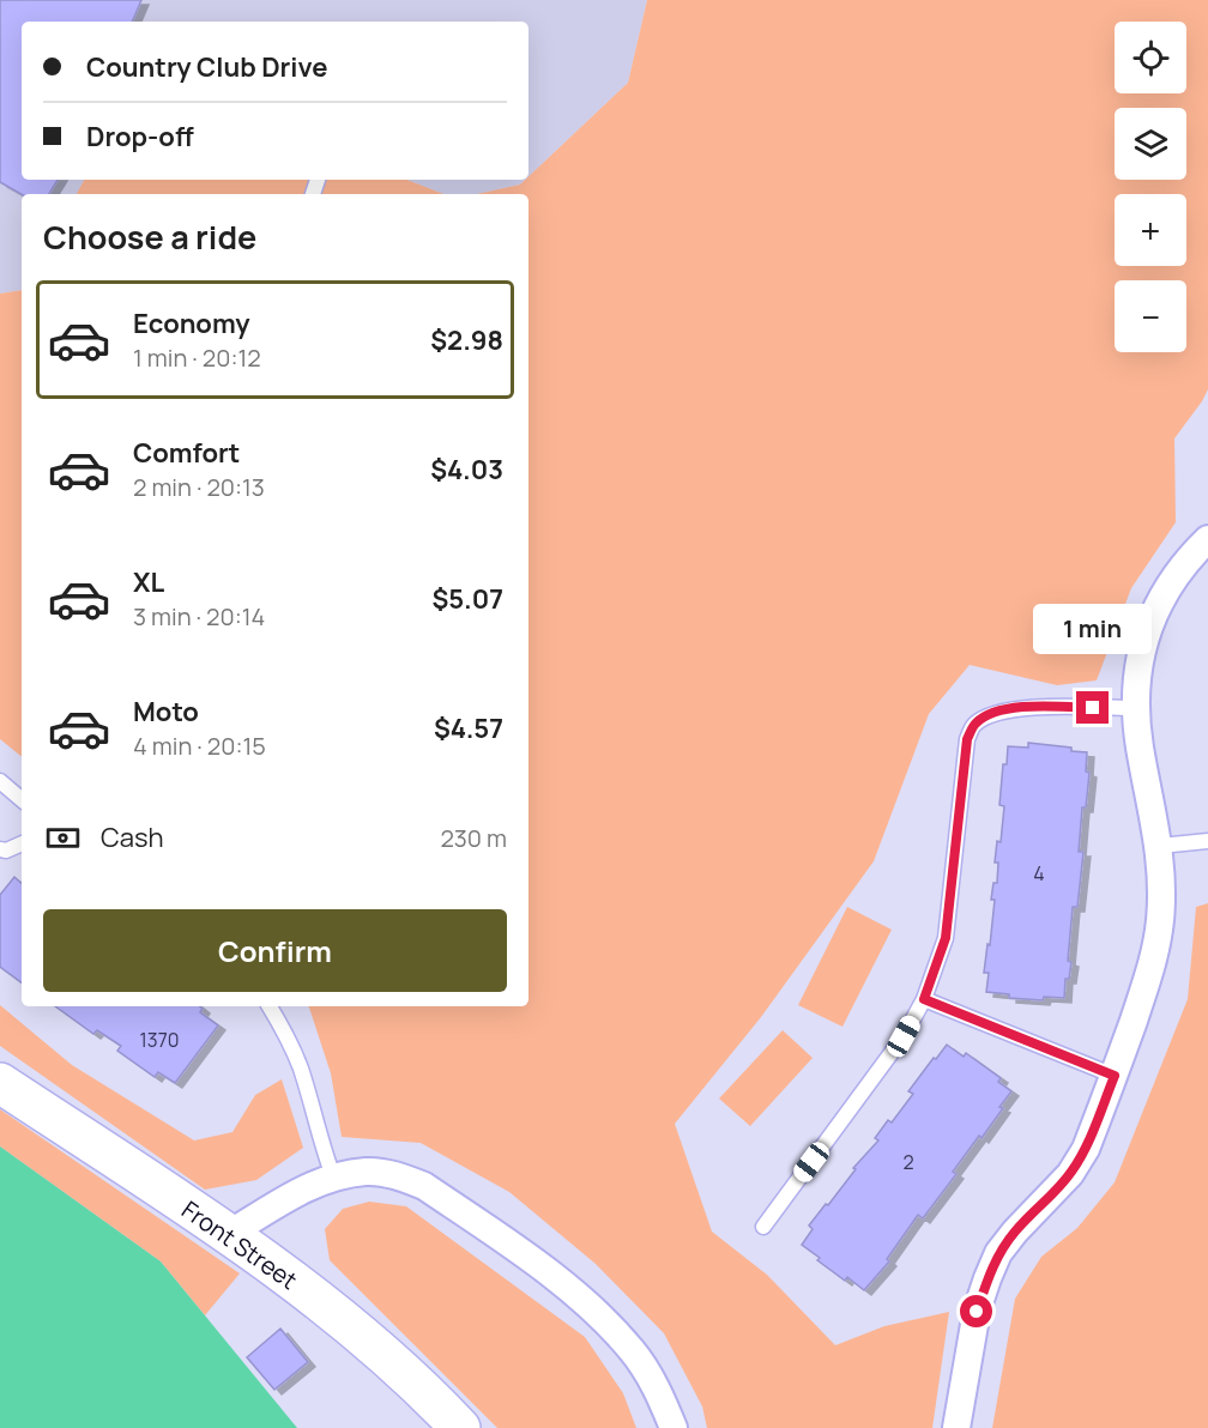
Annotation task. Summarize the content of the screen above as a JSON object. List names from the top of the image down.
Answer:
{
  "streets": {
    "main road": ["Front Street"]
  },
  "house_numbers": ["4", "1370", "2"],
  "page": {
    "map_buttons": ["+", "−"],
    "banner": ["Country Club Drive", "Drop-off"],
    "heading": "Choose a ride",
    "list": [
      {
        "name": "Economy",
        "note": "1 min · 20:12",
        "value": "$2.98"
      },
      {
        "name": "Comfort",
        "note": "2 min · 20:13",
        "value": "$4.03"
      },
      {
        "name": "XL",
        "note": "3 min · 20:14",
        "value": "$5.07"
      },
      {
        "name": "Moto",
        "note": "4 min · 20:15",
        "value": "$4.57"
      }
    ],
    "bubble": "1 min",
    "pay": ["Cash", "230 m"],
    "buttons": "Confirm"
  }
}
